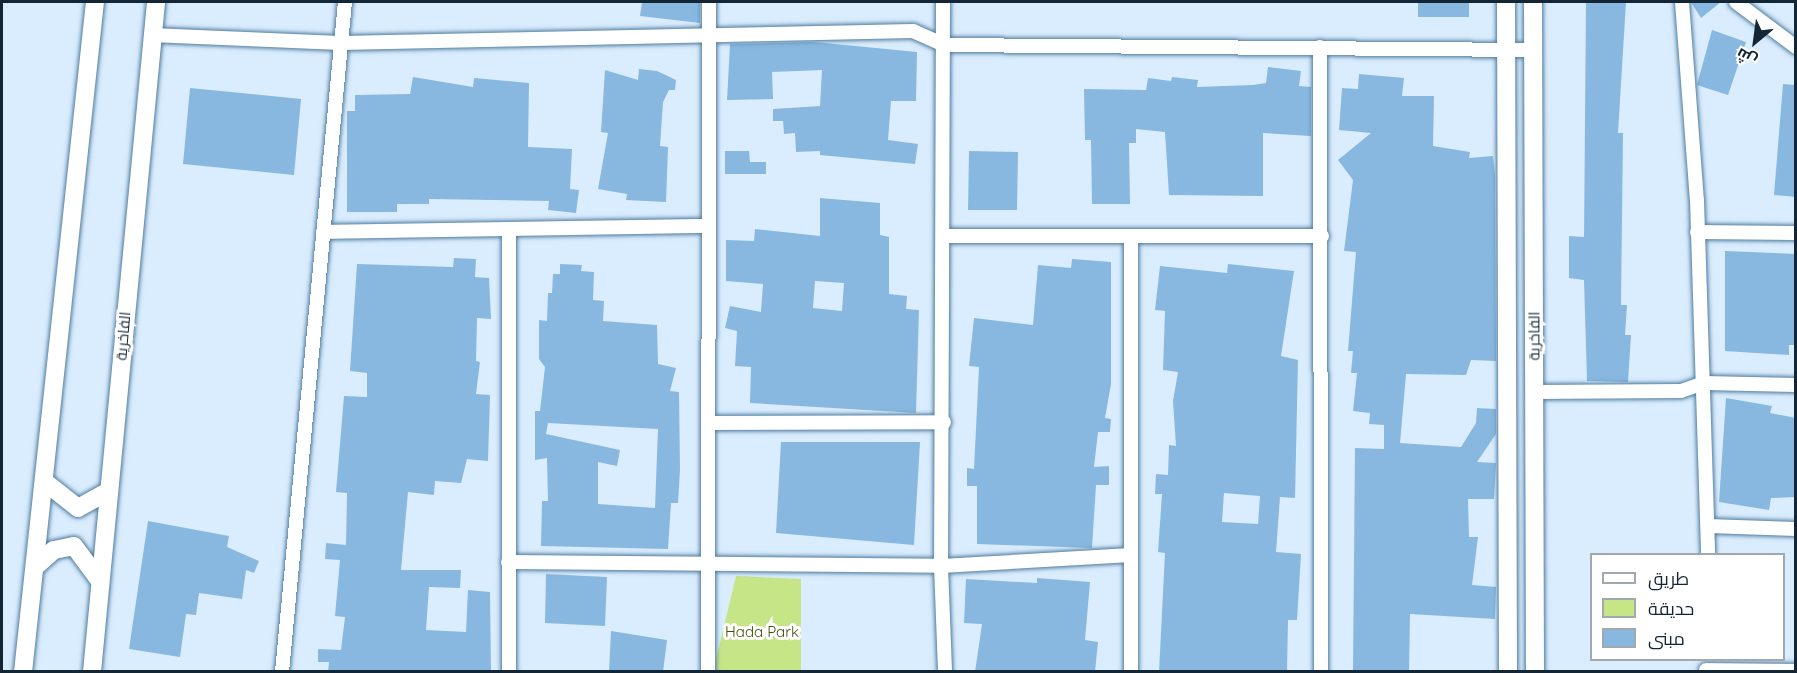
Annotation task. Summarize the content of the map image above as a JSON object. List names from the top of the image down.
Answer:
{
  "streets": {
    "street": ["الفاخرية"]
  },
  "parks": ["Hada Park"],
  "legend": ["طريق", "حديقة", "مبنى"],
  "north": "bottom left"
}
